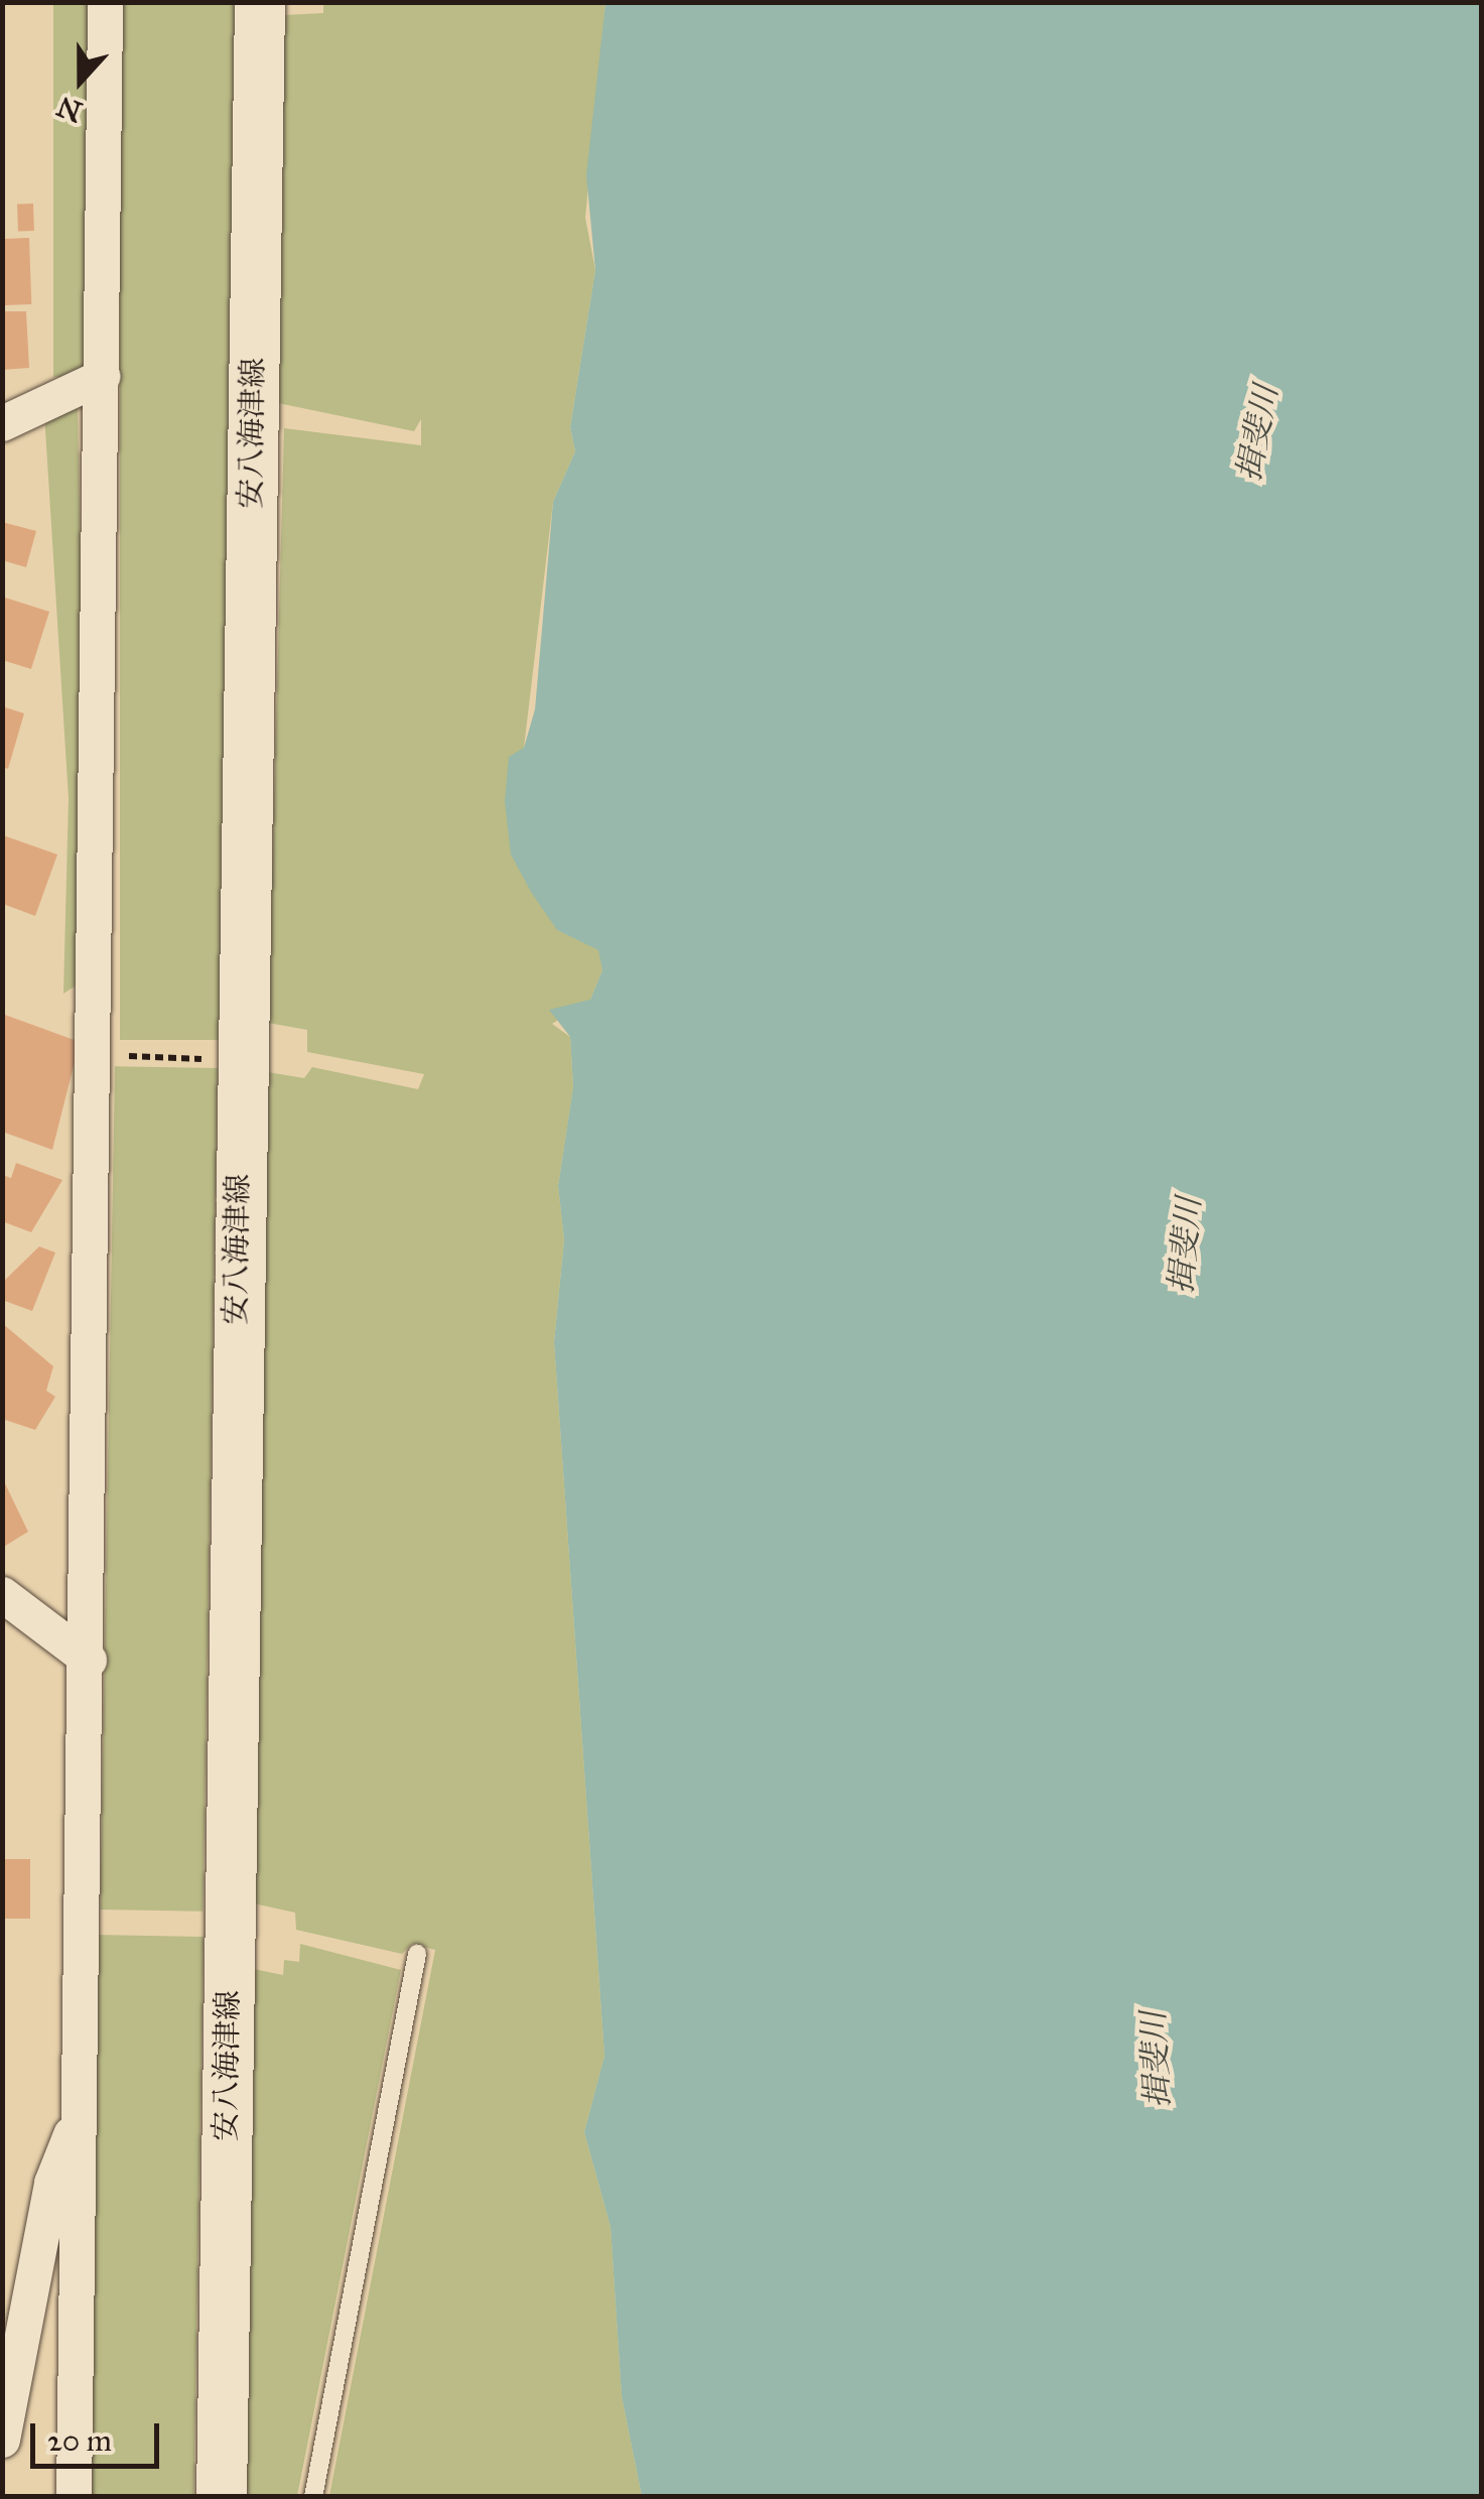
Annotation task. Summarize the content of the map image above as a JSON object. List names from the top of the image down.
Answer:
{
  "streets": {
    "main road": ["安八海津線"]
  },
  "water": ["揖斐川"],
  "scale_bar": "20 m",
  "north": "bottom"
}
